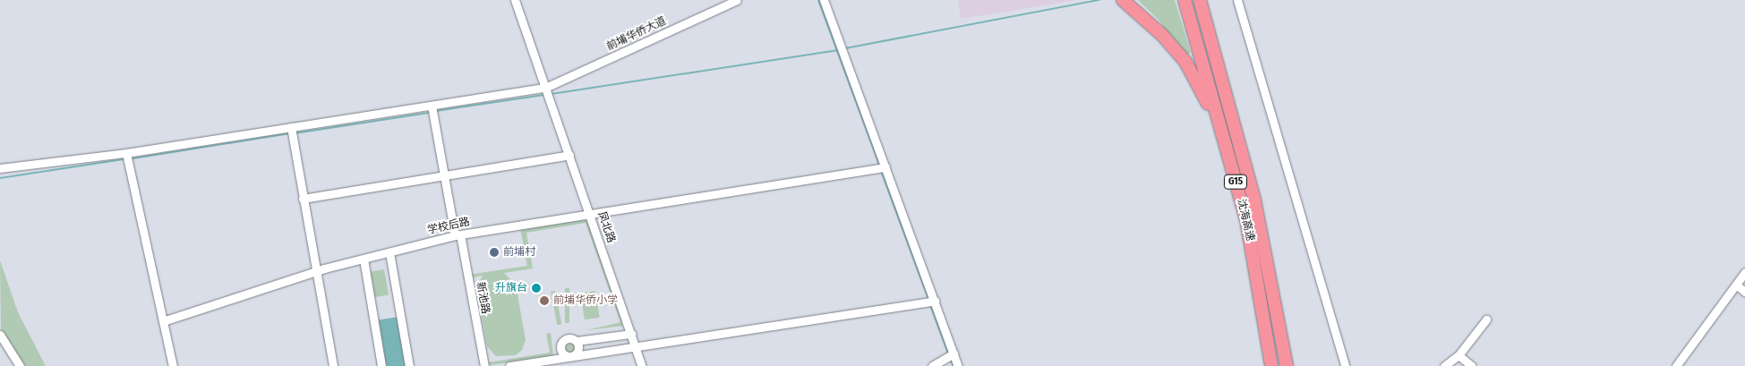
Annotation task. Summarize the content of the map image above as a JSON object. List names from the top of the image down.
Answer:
{
  "streets": {
    "highway": ["G15", "沈海高速"],
    "street": [
      "前埔华侨大道",
      "学校后路",
      "凤北路",
      "新池路"
    ]
  },
  "crossings": [
    ["前埔华侨大道", "凤北路"],
    ["前埔华侨大道", "新池路"],
    ["学校后路", "凤北路"],
    ["学校后路", "新池路"]
  ],
  "places": ["前埔村", "升旗台", "前埔华侨小学"]
}
